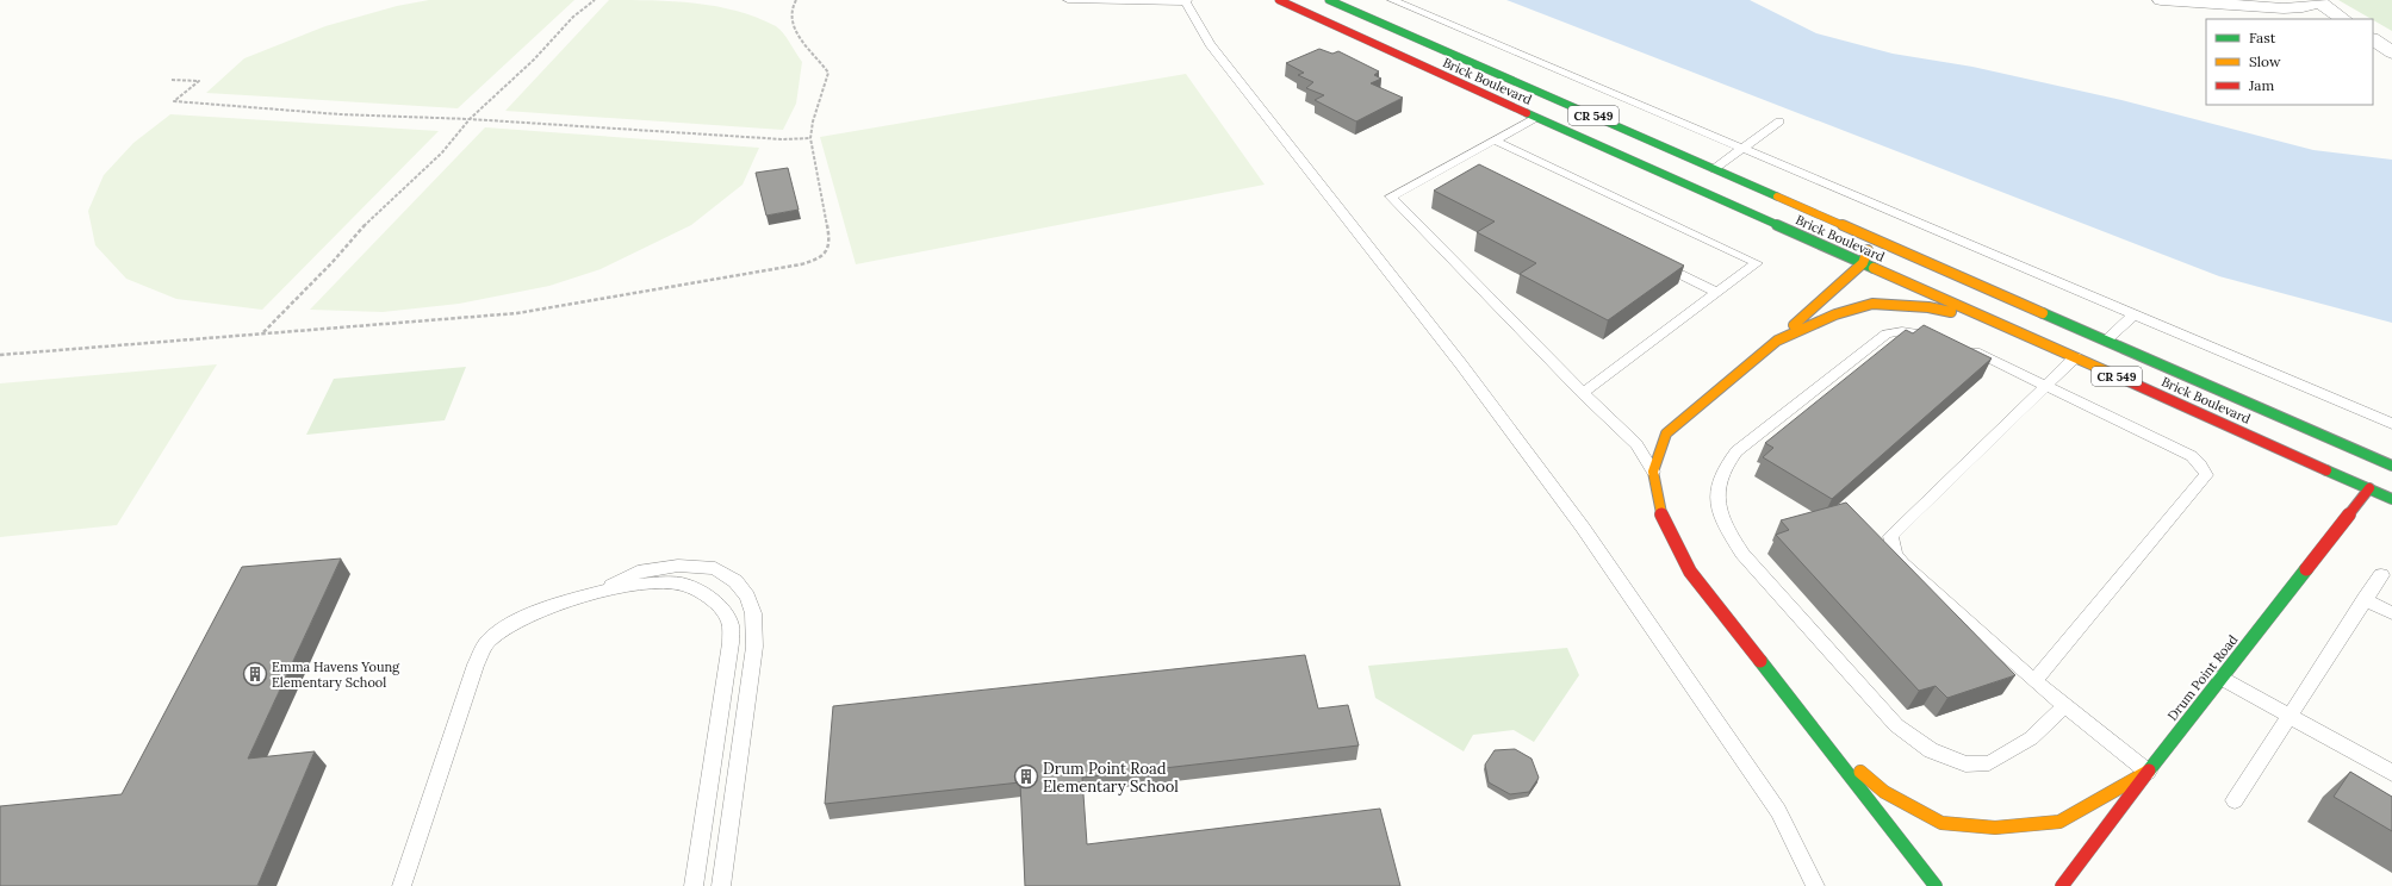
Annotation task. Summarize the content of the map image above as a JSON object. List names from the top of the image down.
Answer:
{
  "streets": {
    "main road": ["Brick Boulevard", "CR 549", "Drum Point Road"]
  },
  "crossings": [
    ["Brick Boulevard", "Drum Point Road"]
  ],
  "places": {
    "building": ["Emma Havens Young Elementary School", "Drum Point Road Elementary School"]
  },
  "legend": ["Fast", "Slow", "Jam"]
}
